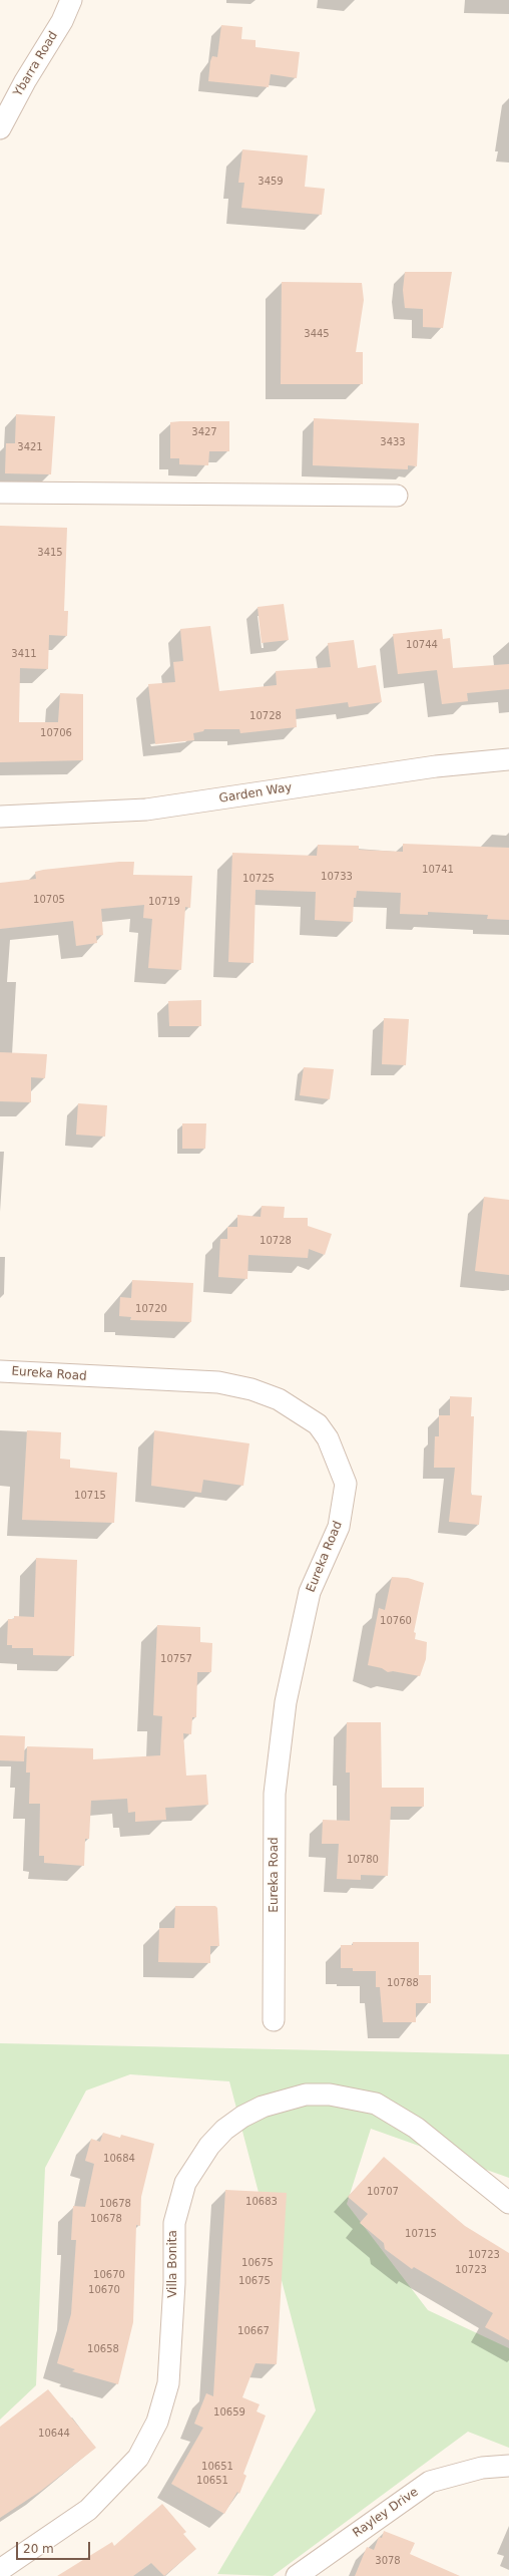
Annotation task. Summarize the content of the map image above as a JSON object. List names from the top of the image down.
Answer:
{
  "streets": {
    "street": [
      "Ybarra Road",
      "Garden Way",
      "Eureka Road",
      "Villa Bonita",
      "Rayley Drive"
    ]
  },
  "house_numbers": [
    "3459",
    "3445",
    "3427",
    "3433",
    "3421",
    "3415",
    "10744",
    "3411",
    "10728",
    "10706",
    "10741",
    "10733",
    "10725",
    "10705",
    "10719",
    "10728",
    "10720",
    "10715",
    "10760",
    "10757",
    "10780",
    "10788",
    "10684",
    "10707",
    "10683",
    "10678",
    "10678",
    "10715",
    "10723",
    "10675",
    "10723",
    "10670",
    "10675",
    "10670",
    "10667",
    "10658",
    "10659",
    "10644",
    "10651",
    "10651",
    "3078"
  ],
  "scale_bar": "20 m"
}
